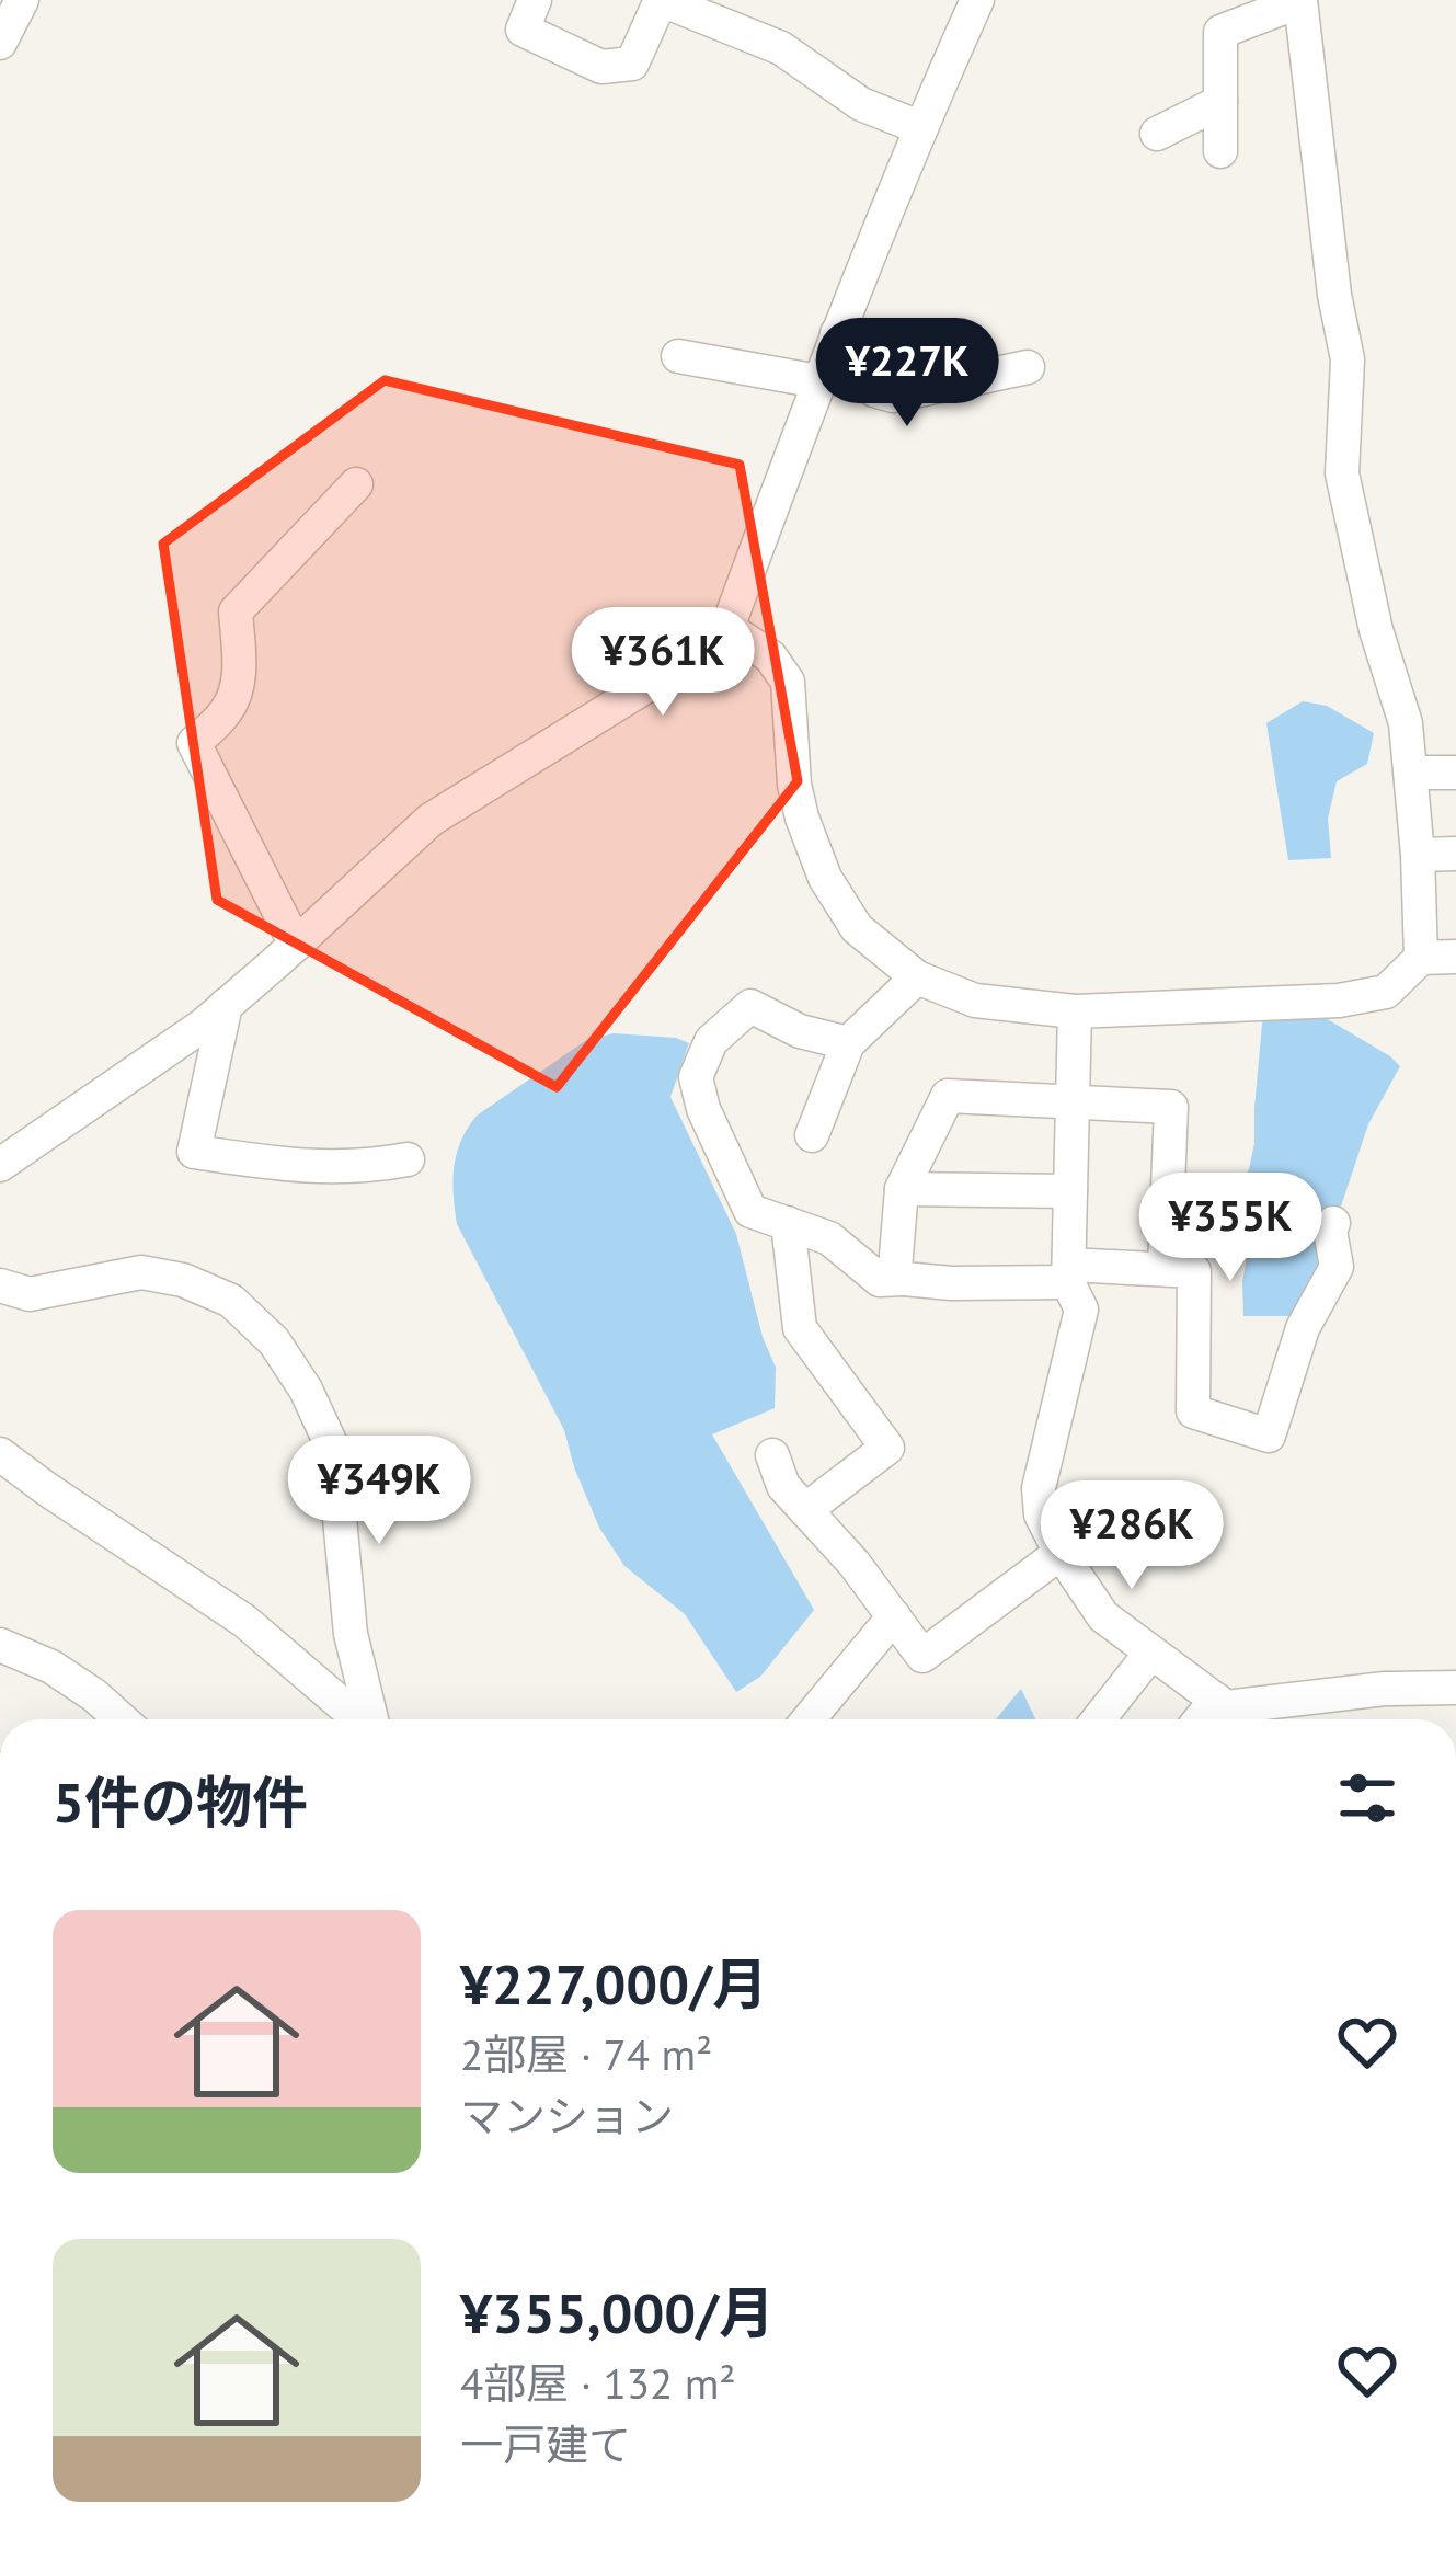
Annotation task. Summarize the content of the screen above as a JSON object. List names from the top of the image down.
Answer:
{
  "page": {
    "price": [
      "¥227K",
      "¥361K",
      "¥355K",
      "¥349K",
      "¥286K"
    ],
    "heading": "5件の物件",
    "list": [
      {
        "name": "¥227,000/月",
        "note": "2部屋 · 74 m² · マンション"
      },
      {
        "name": "¥355,000/月",
        "note": "4部屋 · 132 m² · 一戸建て"
      }
    ]
  }
}
